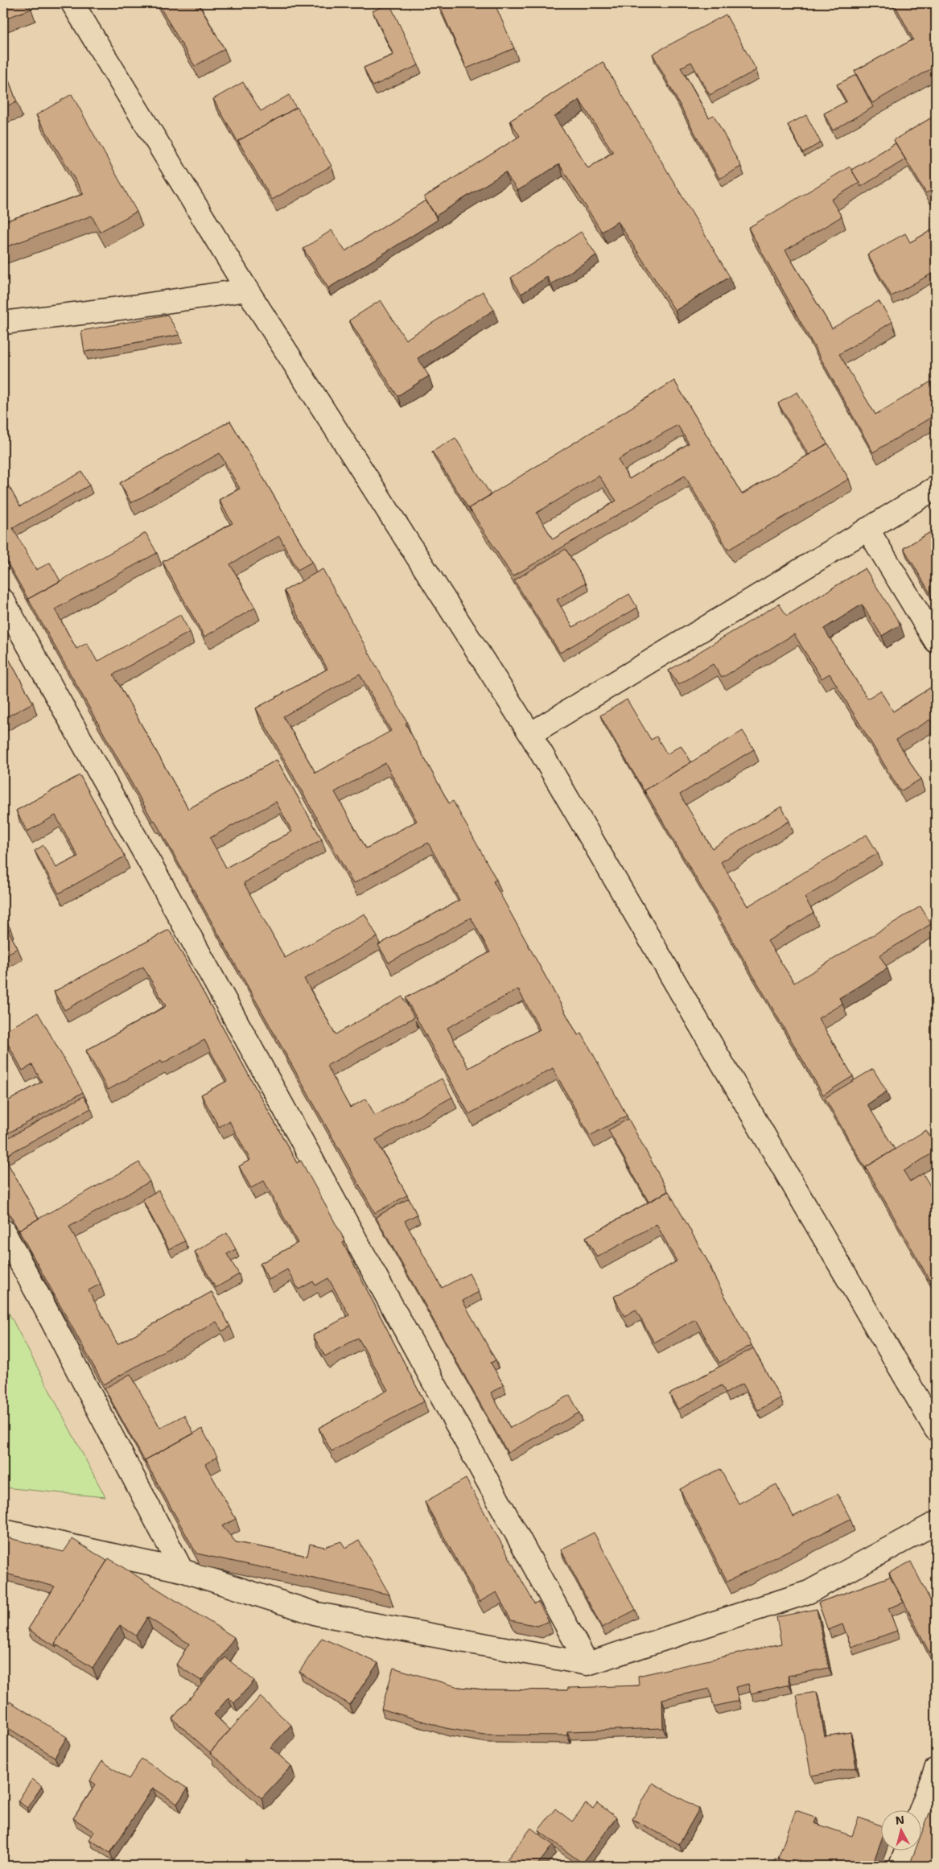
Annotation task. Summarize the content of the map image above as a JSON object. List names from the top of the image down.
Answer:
{
  "north": "top"
}
